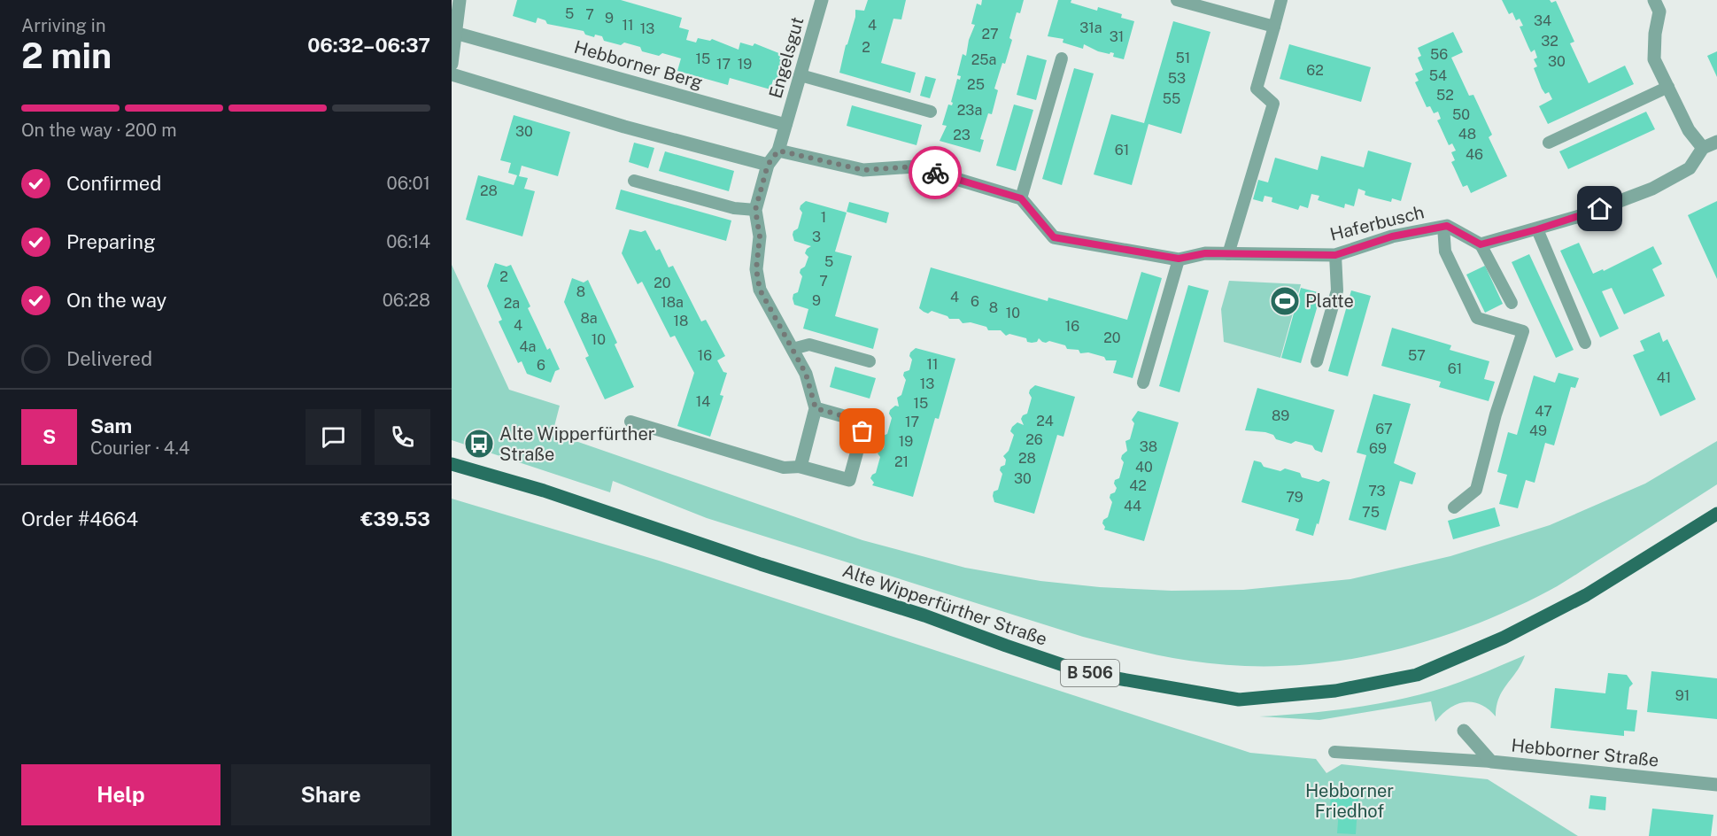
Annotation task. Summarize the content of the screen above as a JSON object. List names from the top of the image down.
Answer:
{
  "streets": {
    "main road": ["Alte Wipperfürther Straße", "B 506"],
    "street": [
      "Engelsgut",
      "Hebborner Berg",
      "Haferbusch",
      "Hebborner Straße"
    ]
  },
  "crossings": [
    ["Engelsgut", "Hebborner Berg"]
  ],
  "parks": ["Hebborner Friedhof"],
  "places": {
    "sports": ["Platte"],
    "bus stop": ["Alte Wipperfürther Straße"]
  },
  "house_numbers": [
    "5",
    "7",
    "9",
    "34",
    "11",
    "4",
    "31a",
    "13",
    "27",
    "31",
    "32",
    "2",
    "56",
    "51",
    "15",
    "25a",
    "30",
    "17",
    "19",
    "62",
    "54",
    "53",
    "25",
    "52",
    "55",
    "23a",
    "50",
    "30",
    "48",
    "23",
    "61",
    "46",
    "28",
    "1",
    "3",
    "5",
    "2",
    "7",
    "20",
    "8",
    "4",
    "9",
    "6",
    "18a",
    "2a",
    "8",
    "10",
    "8a",
    "18",
    "4",
    "16",
    "20",
    "10",
    "4a",
    "16",
    "57",
    "11",
    "6",
    "61",
    "41",
    "13",
    "14",
    "15",
    "47",
    "89",
    "24",
    "17",
    "67",
    "49",
    "26",
    "19",
    "38",
    "69",
    "28",
    "21",
    "40",
    "30",
    "42",
    "73",
    "79",
    "44",
    "75",
    "91"
  ],
  "page": {
    "heading": ["2 min", "Arriving in", "06:32–06:37"],
    "panel": [
      "Sam",
      "Courier · 4.4",
      "Order #4664",
      "€39.53"
    ],
    "bar": "On the way · 200 m",
    "list": [
      ["Confirmed", "06:01"],
      ["Preparing", "06:14"],
      ["On the way", "06:28"],
      "Delivered"
    ],
    "round": "S",
    "buttons": ["Help", "Share"]
  }
}
